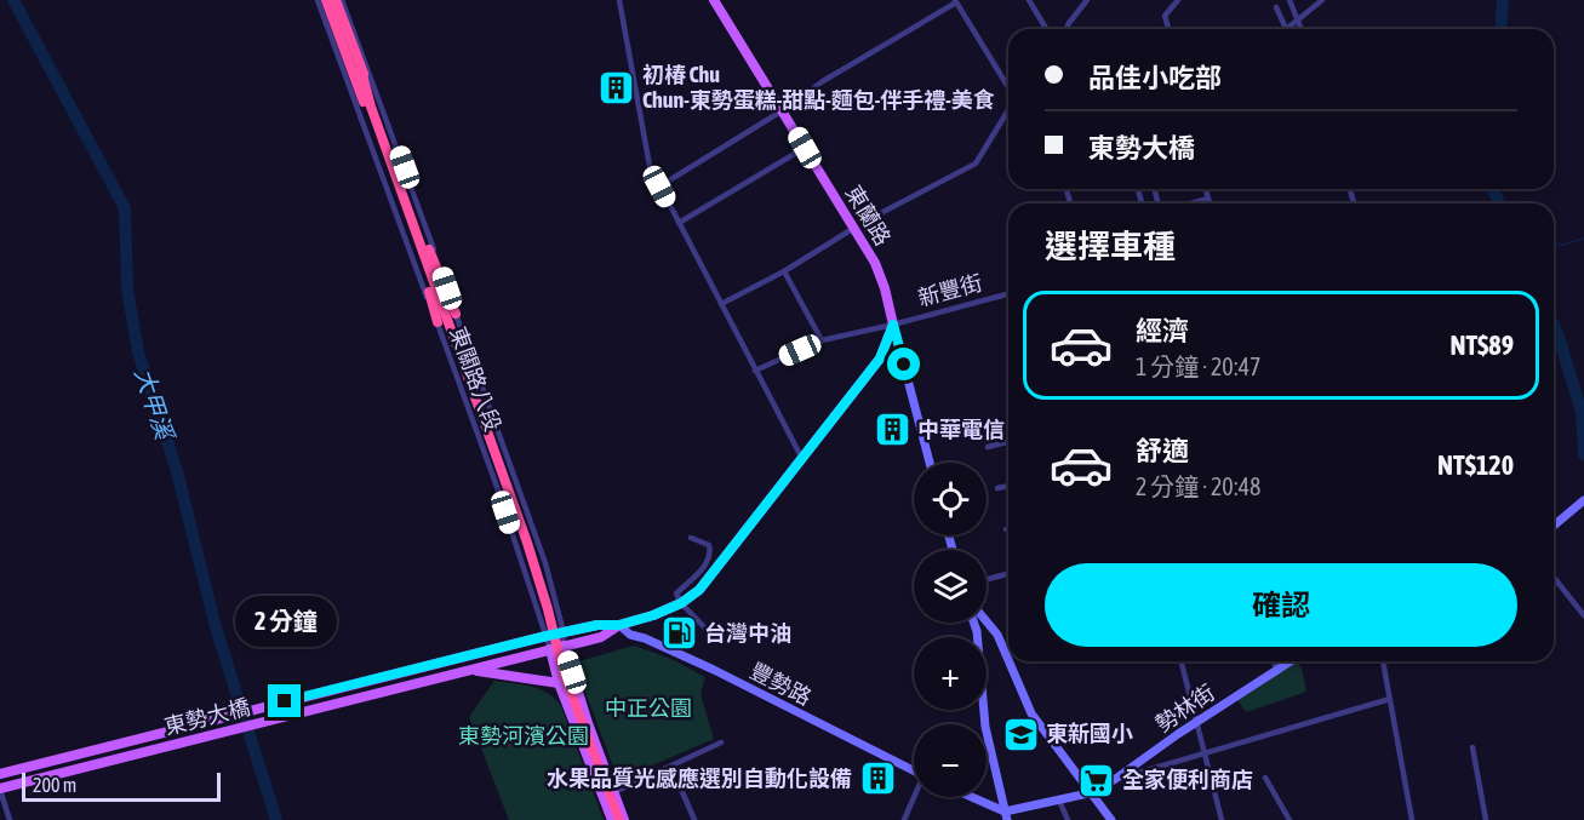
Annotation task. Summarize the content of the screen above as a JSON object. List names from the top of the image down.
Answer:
{
  "streets": {
    "main road": ["東蘭路", "新豐街", "東勢大橋"],
    "street": ["東關路八段", "豐勢路", "勢林街"]
  },
  "crossings": [
    ["東蘭路", "新豐街"],
    ["新豐街", "豐勢路"],
    ["東關路八段", "東勢大橋"]
  ],
  "water": ["大甲溪"],
  "parks": ["中正公園", "東勢河濱公園"],
  "places": {
    "building": ["初椿 Chu Chun-東勢蛋糕-甜點-麵包-伴手禮-美食", "中華電信", "水果品質光感應選別自動化設備"],
    "fuel station": ["台灣中油"],
    "school or university": ["東新國小"],
    "supermarket": ["全家便利商店"]
  },
  "scale_bar": "200 m",
  "page": {
    "banner": ["品佳小吃部", "東勢大橋"],
    "heading": "選擇車種",
    "list": [
      {
        "name": "經濟",
        "note": "1 分鐘 · 20:47",
        "value": "NT$89"
      },
      {
        "name": "舒適",
        "note": "2 分鐘 · 20:48",
        "value": "NT$120"
      }
    ],
    "map_buttons": ["+", "−"],
    "buttons": "確認",
    "bubble": "2 分鐘",
    "scale": "200 m"
  }
}
